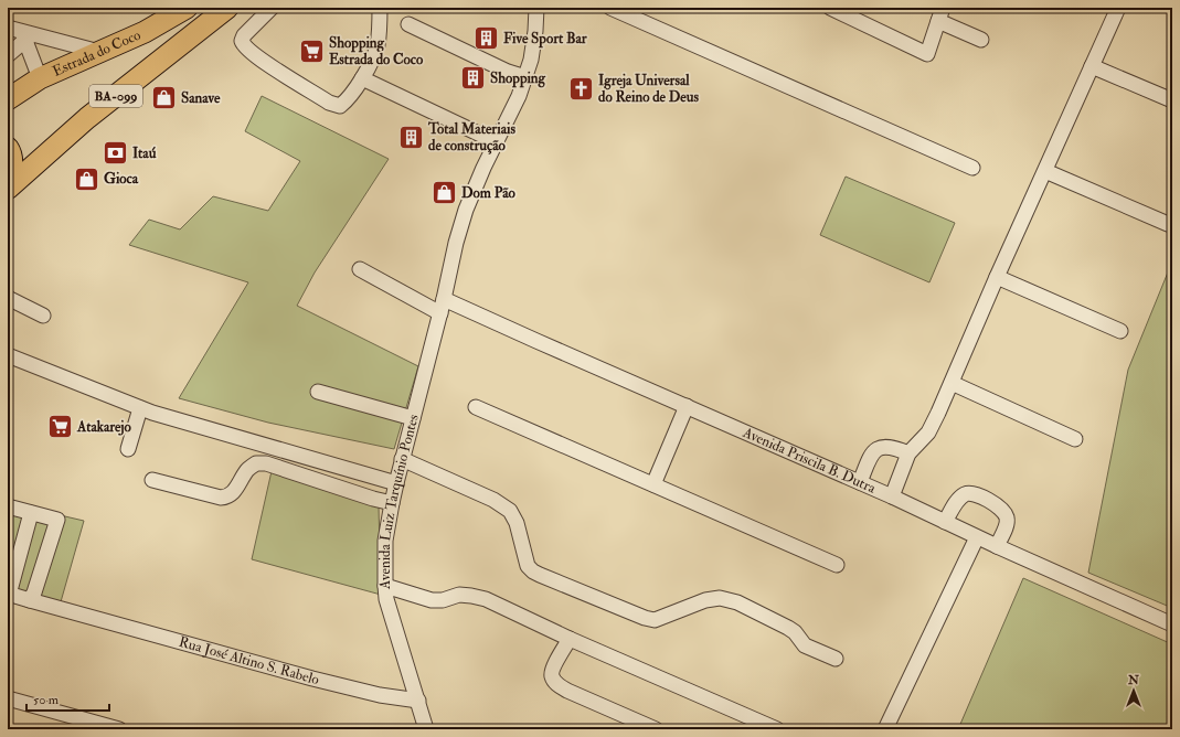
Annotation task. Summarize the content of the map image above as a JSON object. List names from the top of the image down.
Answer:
{
  "streets": {
    "highway": ["Estrada do Coco", "BA-099"],
    "street": ["Avenida Priscila B. Dutra", "Avenida Luiz Tarquínio Pontes", "Rua José Altino S. Rabelo"]
  },
  "crossings": [
    ["Avenida Priscila B. Dutra", "Avenida Luiz Tarquínio Pontes"],
    ["Avenida Luiz Tarquínio Pontes", "Rua José Altino S. Rabelo"]
  ],
  "places": {
    "building": ["Five Sport Bar", "Shopping", "Total Materiais de construção"],
    "supermarket": ["Shopping Estrada do Coco", "Atakarejo"],
    "church": ["Igreja Universal do Reino de Deus"],
    "shop": ["Sanave", "Gioca", "Dom Pão"],
    "bank": ["Itaú"]
  },
  "scale_bar": "50 m",
  "north": "top"
}
